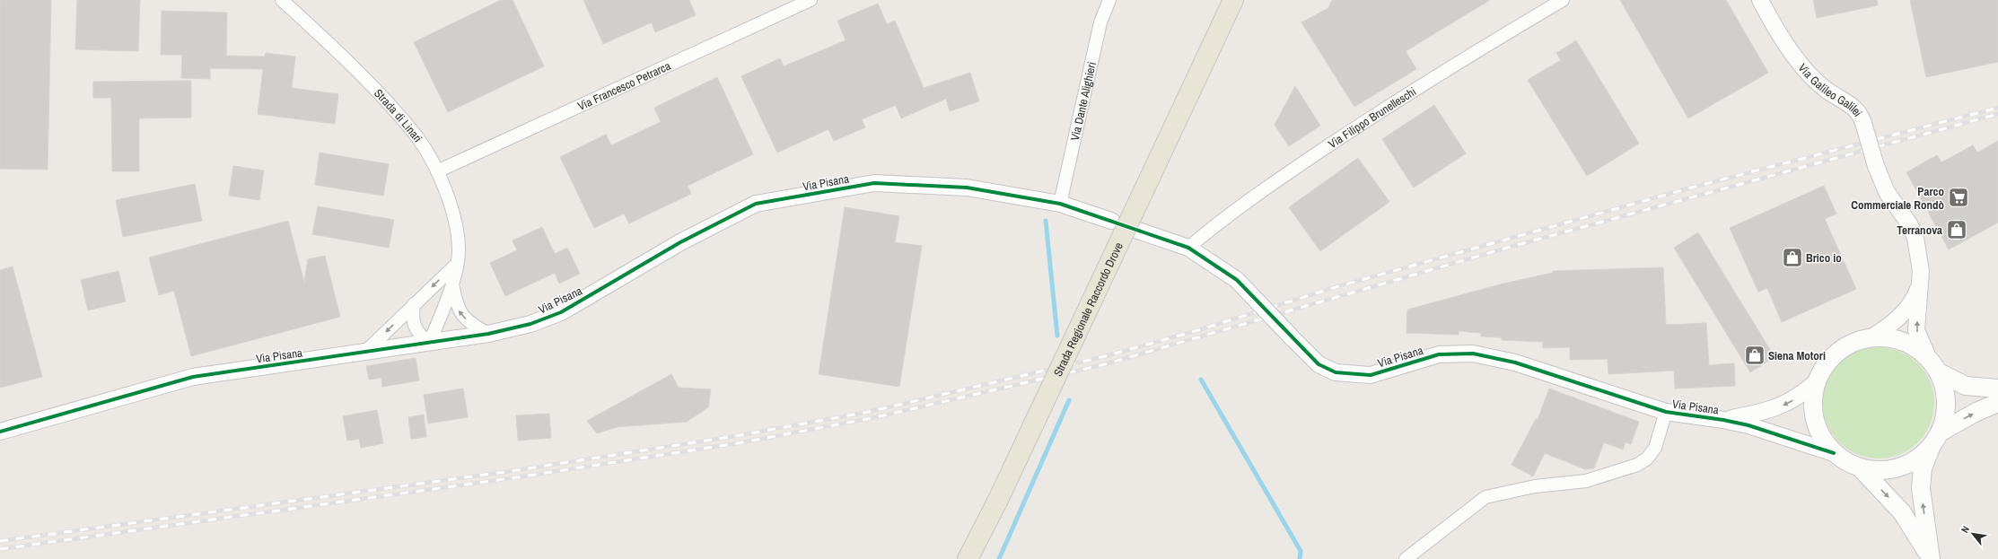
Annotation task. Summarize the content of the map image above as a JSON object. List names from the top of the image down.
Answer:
{
  "streets": {
    "main road": ["Via Pisana", "Strada Regionale Raccordo Drove"],
    "street": [
      "Via Francesco Petrarca",
      "Via Galileo Galilei",
      "Via Dante Alighieri",
      "Strada di Linari",
      "Via Filippo Brunelleschi"
    ]
  },
  "crossings": [
    ["Via Francesco Petrarca", "Strada di Linari"],
    ["Via Galileo Galilei", "Via Pisana"],
    ["Via Dante Alighieri", "Via Pisana"],
    ["Strada di Linari", "Via Pisana"],
    ["Via Filippo Brunelleschi", "Via Pisana"]
  ],
  "places": {
    "supermarket": ["Parco Commerciale Rondò"],
    "shop": ["Terranova", "Brico io", "Siena Motori"]
  },
  "north": "top left"
}
